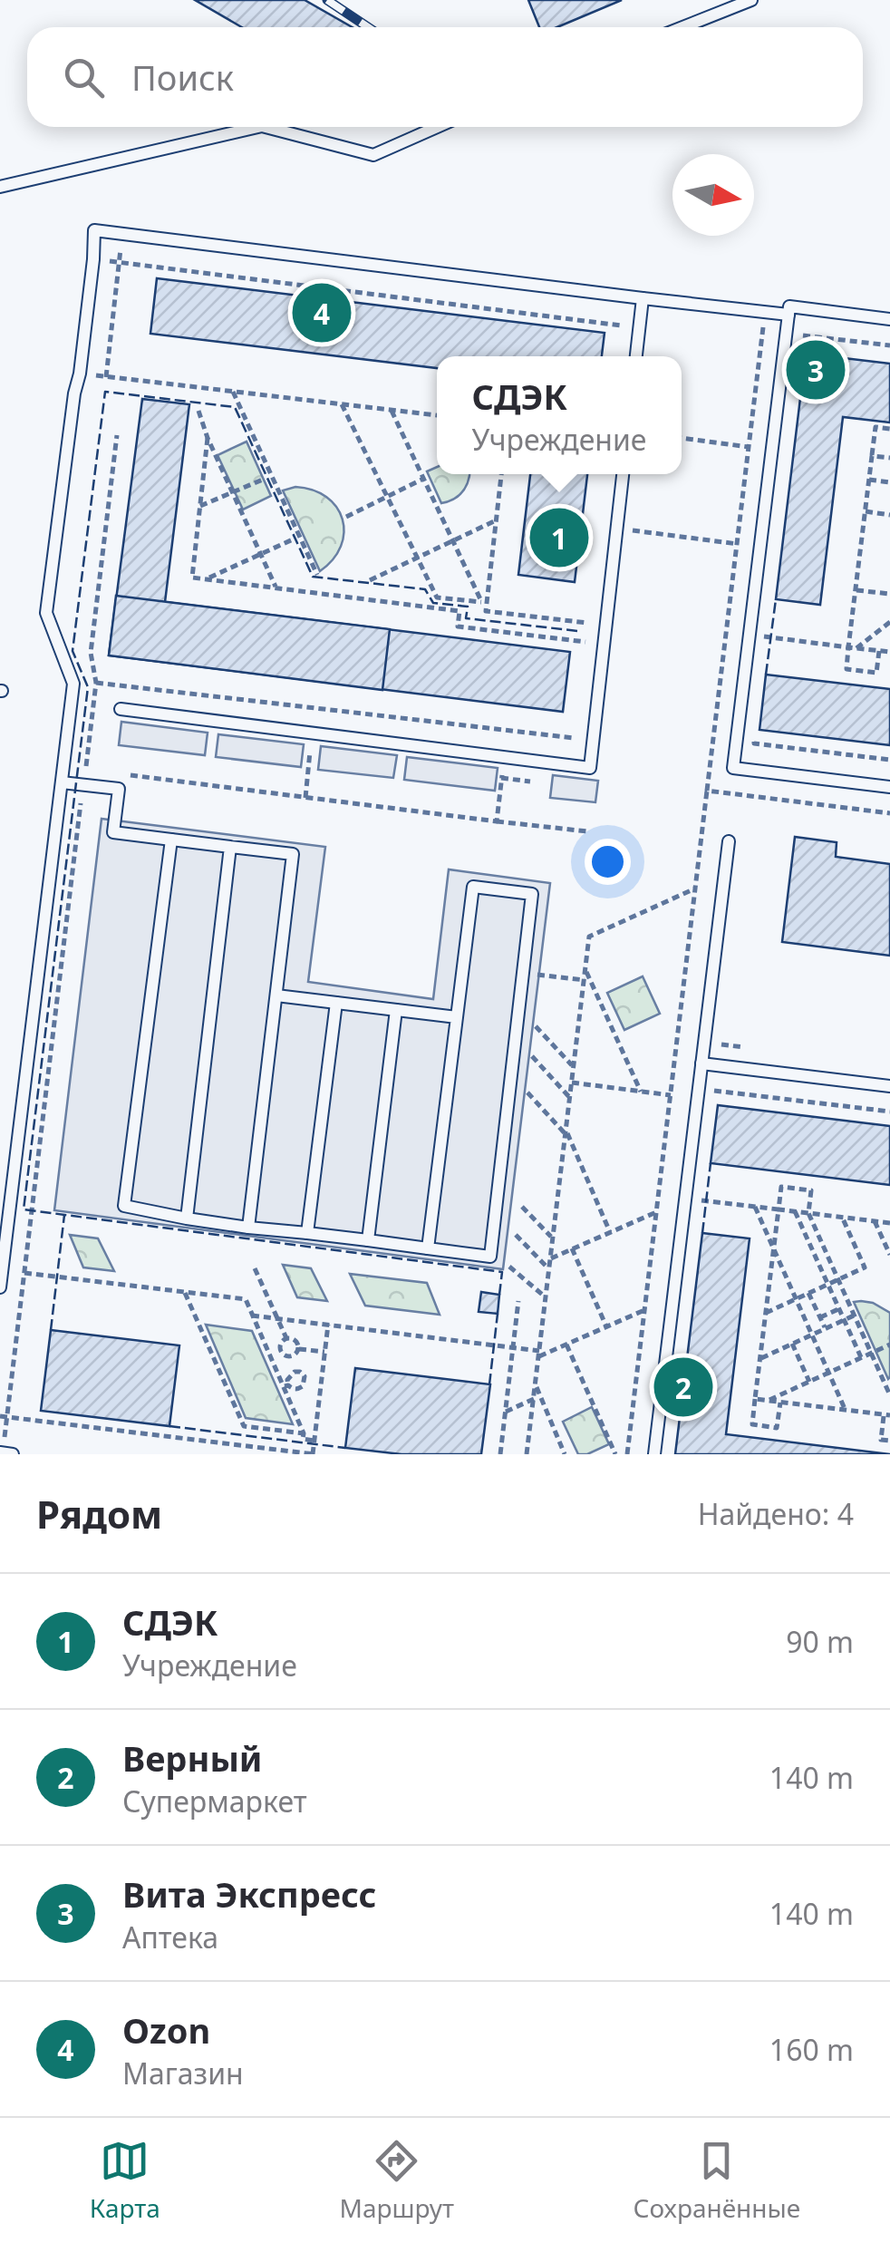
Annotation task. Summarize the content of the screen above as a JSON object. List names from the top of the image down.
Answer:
{
  "north": "right",
  "page": {
    "search": "Поиск",
    "pins": [
      "4",
      "3",
      "1",
      "2"
    ],
    "popup": ["СДЭК", "Учреждение"],
    "heading": ["Рядом", "Найдено: 4"],
    "list": [
      {
        "mark": "1",
        "name": "СДЭК",
        "note": "Учреждение",
        "value": "90 m"
      },
      {
        "mark": "2",
        "name": "Верный",
        "note": "Супермаркет",
        "value": "140 m"
      },
      {
        "mark": "3",
        "name": "Вита Экспресс",
        "note": "Аптека",
        "value": "140 m"
      },
      {
        "mark": "4",
        "name": "Ozon",
        "note": "Магазин",
        "value": "160 m"
      }
    ],
    "nav": ["Карта", "Маршрут", "Сохранённые"]
  }
}
